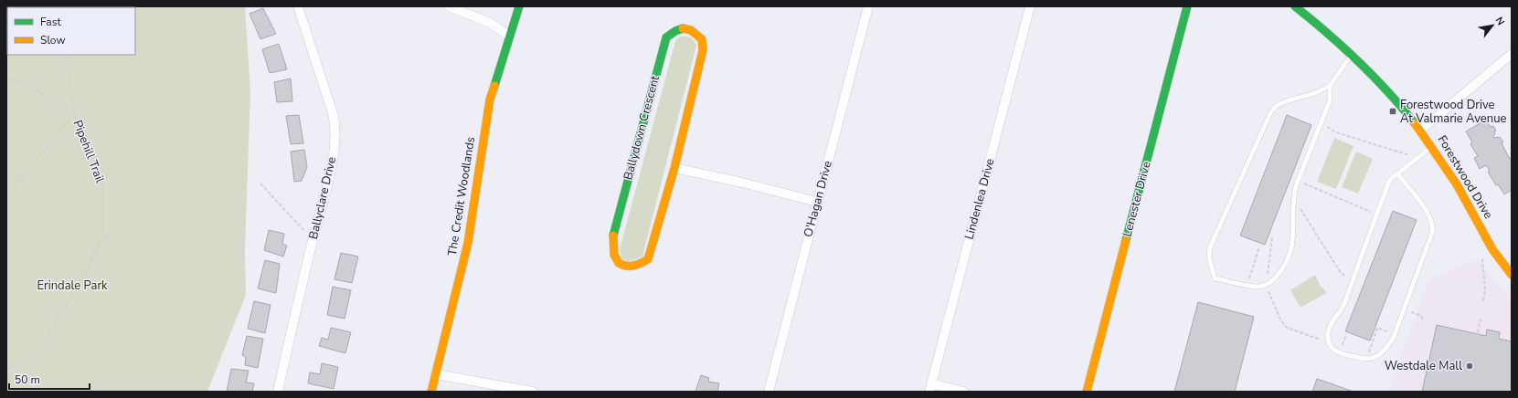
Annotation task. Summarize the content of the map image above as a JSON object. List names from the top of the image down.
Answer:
{
  "streets": {
    "street": [
      "Ballydown Crescent",
      "Forestwood Drive",
      "The Credit Woodlands",
      "Ballyclare Drive",
      "O'Hagan Drive",
      "Lindenlea Drive",
      "Lenester Drive"
    ],
    "path": ["Pipehill Trail"]
  },
  "parks": ["Erindale Park"],
  "places": {
    "transit": ["Forestwood Drive At Valmarie Avenue"],
    "other": ["Westdale Mall"]
  },
  "legend": ["Fast", "Slow"],
  "scale_bar": "50 m",
  "north": "top right"
}
